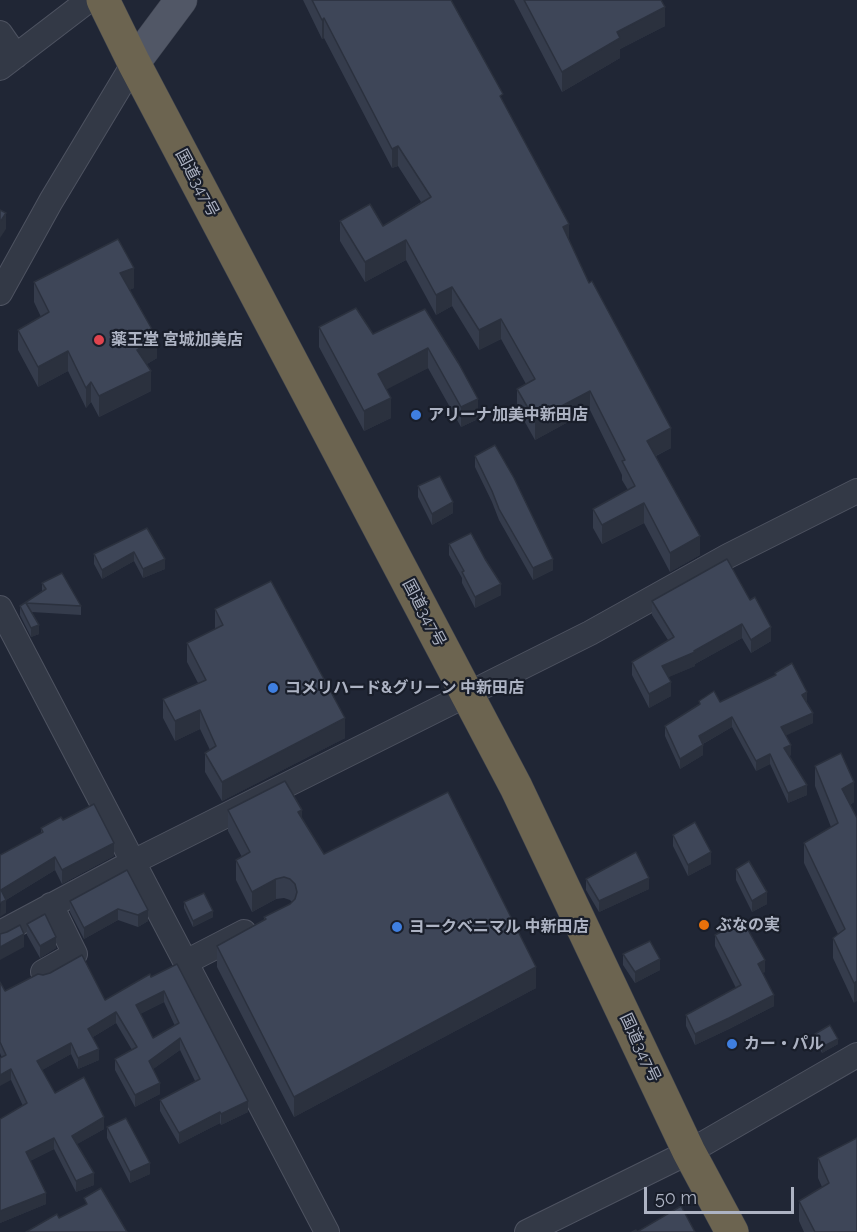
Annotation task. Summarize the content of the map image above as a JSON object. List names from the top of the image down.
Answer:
{
  "streets": {
    "highway": ["国道347号"]
  },
  "places": [
    "薬王堂 宮城加美店",
    "アリーナ加美中新田店",
    "コメリハード&グリーン 中新田店",
    "ぶなの実",
    "ヨークベニマル 中新田店",
    "カー・パル"
  ],
  "scale_bar": "50 m"
}
